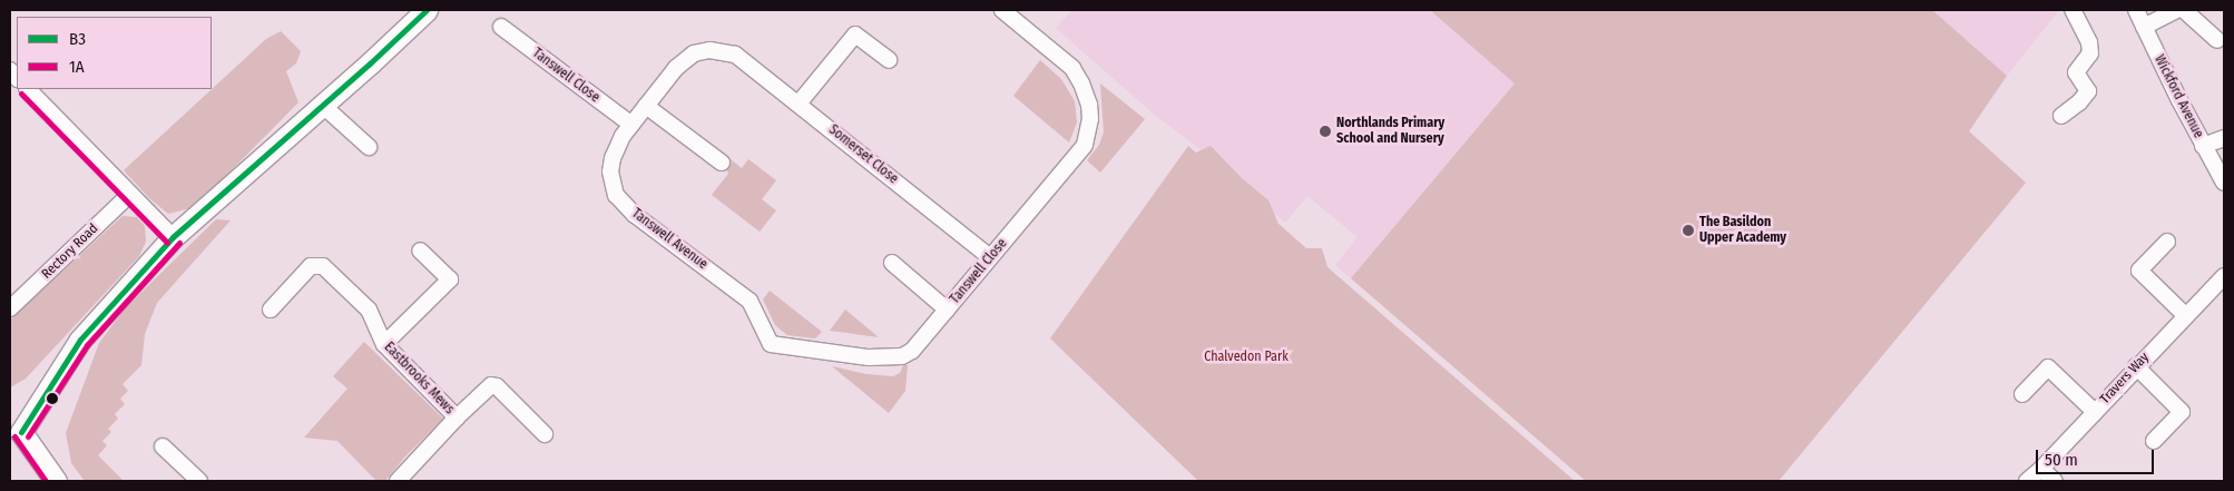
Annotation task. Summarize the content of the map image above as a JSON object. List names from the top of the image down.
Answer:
{
  "streets": {
    "street": [
      "Tanswell Close",
      "Wickford Avenue",
      "Somerset Close",
      "Tanswell Avenue",
      "Rectory Road",
      "Eastbrooks Mews",
      "Travers Way"
    ]
  },
  "crossings": [
    ["Tanswell Close", "Somerset Close"],
    ["Tanswell Close", "Tanswell Avenue"],
    ["Somerset Close", "Tanswell Avenue"]
  ],
  "parks": ["Chalvedon Park"],
  "places": ["Northlands Primary School and Nursery", "The Basildon Upper Academy"],
  "lines": ["transit line B3", "transit line 1A"],
  "legend": ["B3", "1A"],
  "scale_bar": "50 m"
}
